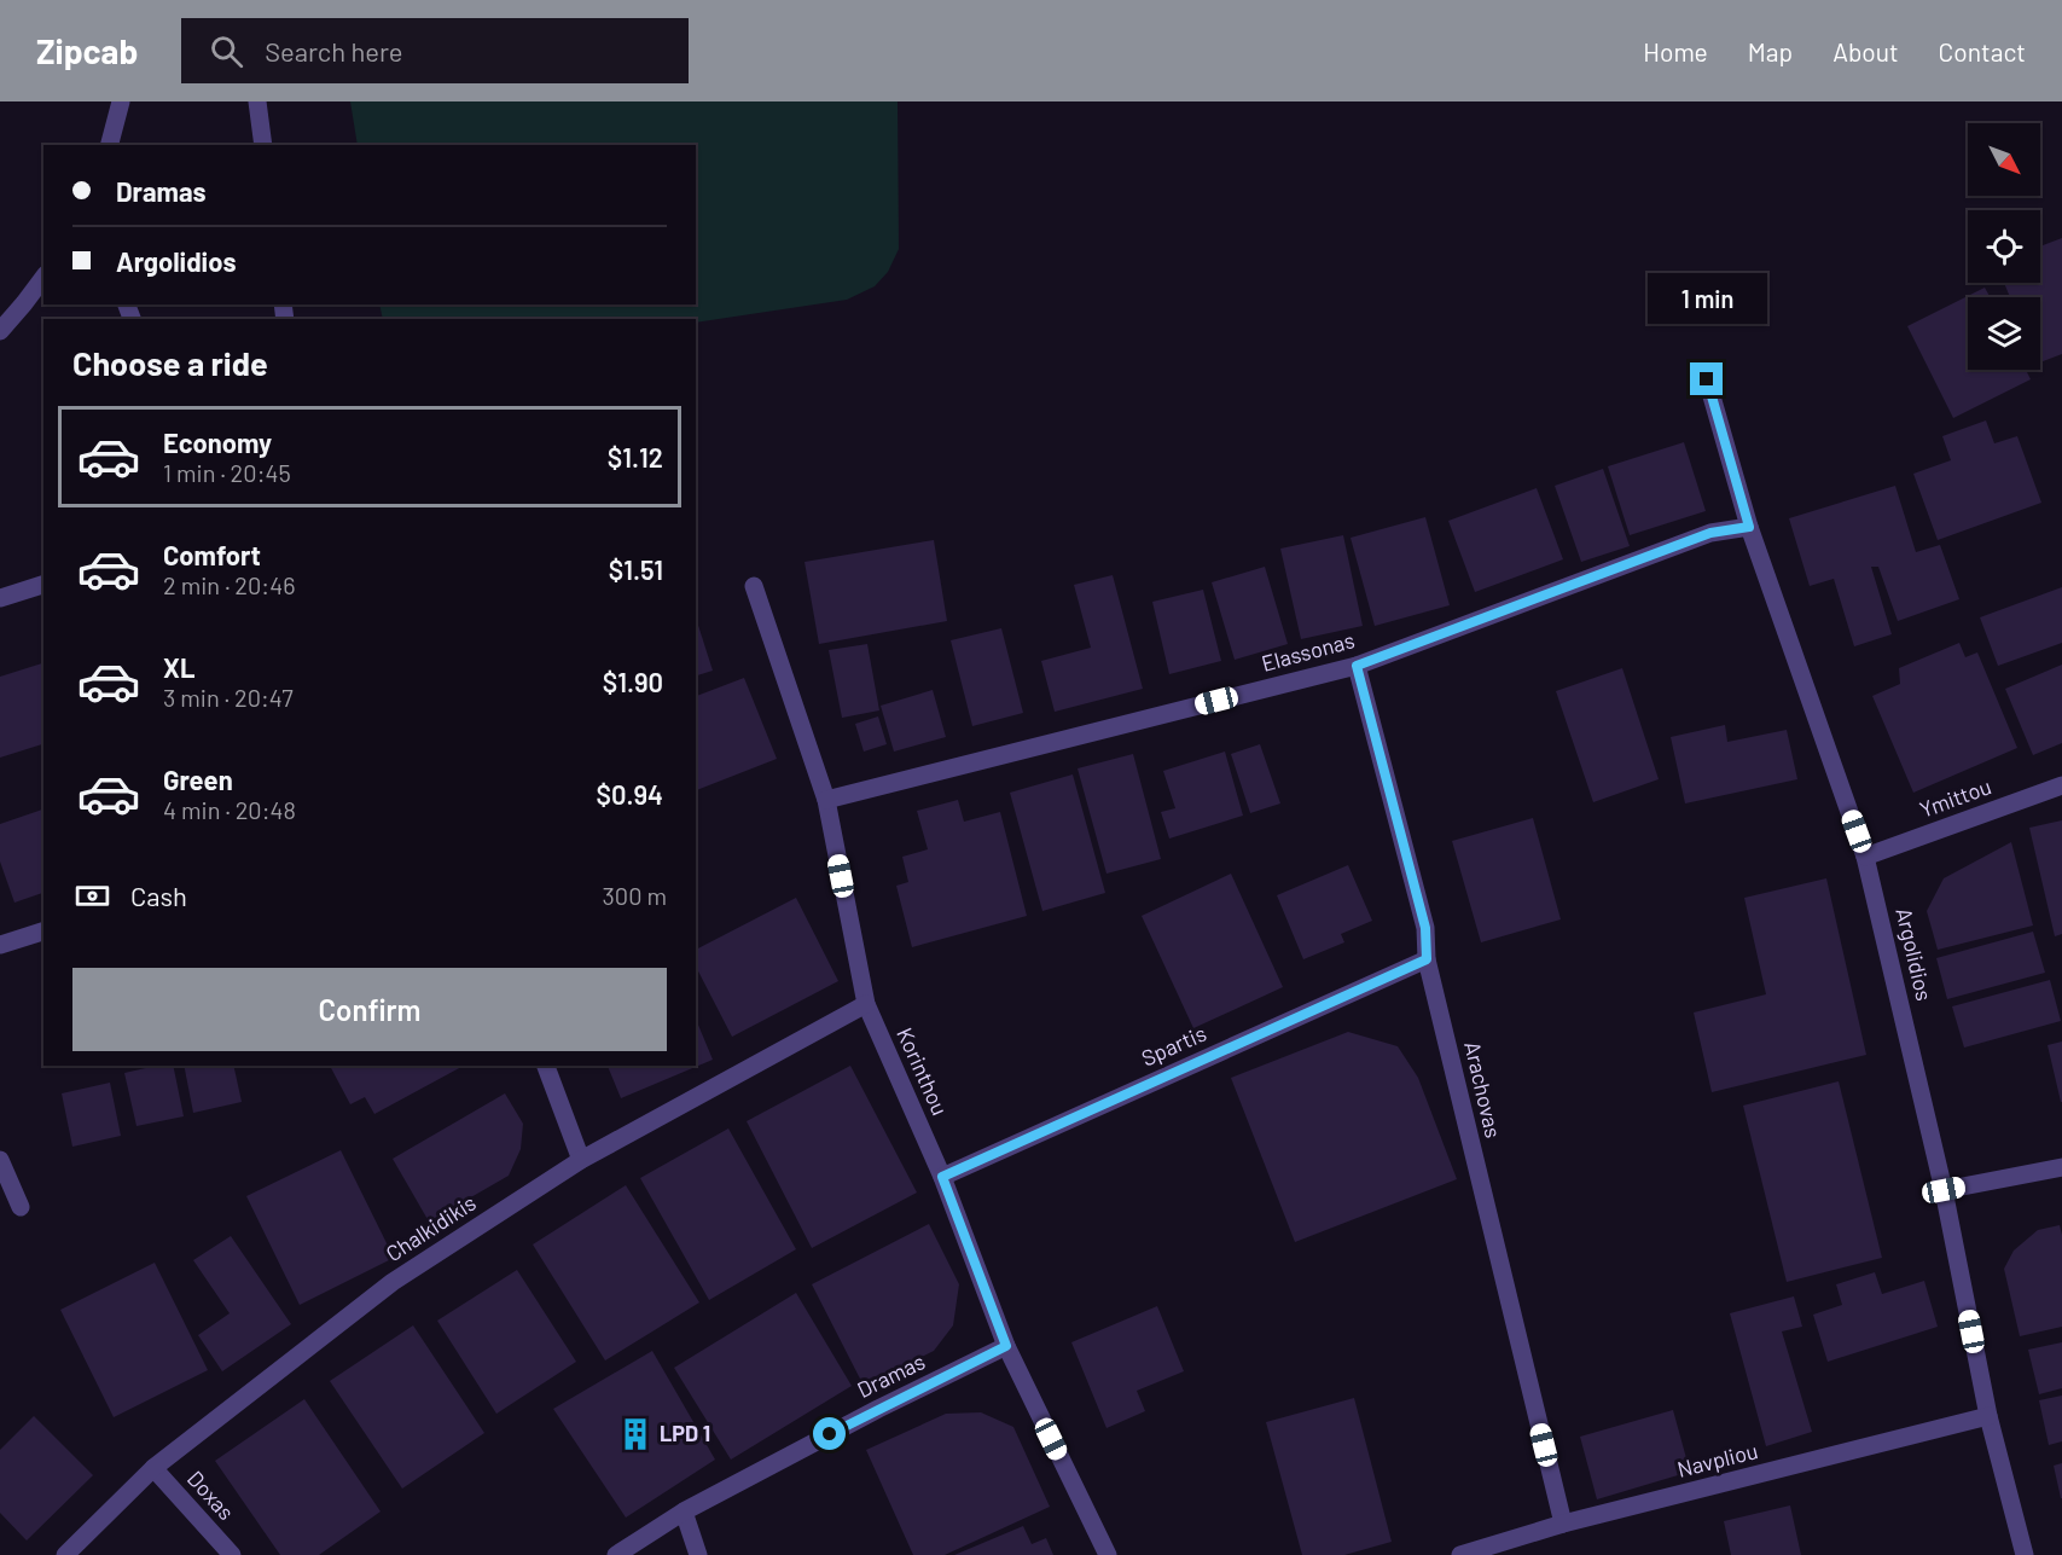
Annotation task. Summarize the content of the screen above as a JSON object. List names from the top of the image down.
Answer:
{
  "streets": {
    "street": [
      "Elassonas",
      "Ymittou",
      "Argolidios",
      "Spartis",
      "Korinthou",
      "Arachovas",
      "Chalkidikis",
      "Dramas",
      "Navpliou",
      "Doxas"
    ]
  },
  "crossings": [
    ["Elassonas", "Argolidios"],
    ["Elassonas", "Korinthou"],
    ["Elassonas", "Arachovas"],
    ["Ymittou", "Argolidios"],
    ["Argolidios", "Navpliou"],
    ["Spartis", "Korinthou"],
    ["Spartis", "Arachovas"],
    ["Korinthou", "Chalkidikis"],
    ["Korinthou", "Dramas"],
    ["Arachovas", "Navpliou"],
    ["Chalkidikis", "Doxas"]
  ],
  "places": {
    "building": ["LPD 1"]
  },
  "north": "bottom right",
  "page": {
    "header": "Zipcab",
    "search": "Search here",
    "nav": [
      "Home",
      "Map",
      "About",
      "Contact"
    ],
    "banner": ["Dramas", "Argolidios"],
    "bubble": "1 min",
    "heading": "Choose a ride",
    "list": [
      {
        "name": "Economy",
        "note": "1 min · 20:45",
        "value": "$1.12"
      },
      {
        "name": "Comfort",
        "note": "2 min · 20:46",
        "value": "$1.51"
      },
      {
        "name": "XL",
        "note": "3 min · 20:47",
        "value": "$1.90"
      },
      {
        "name": "Green",
        "note": "4 min · 20:48",
        "value": "$0.94"
      }
    ],
    "pay": ["Cash", "300 m"],
    "buttons": "Confirm"
  }
}
